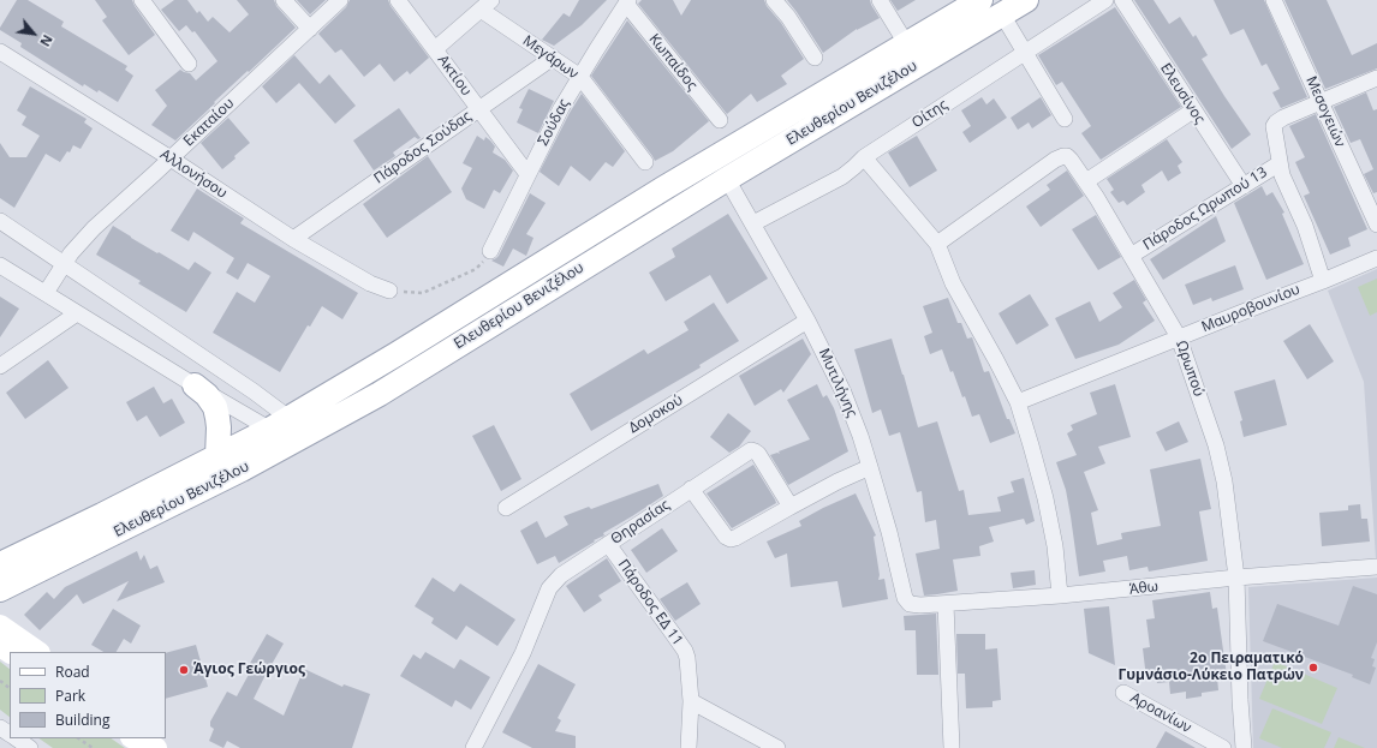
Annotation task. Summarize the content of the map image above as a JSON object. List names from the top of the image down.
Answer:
{
  "streets": {
    "main road": ["Ελευθερίου Βενιζέλου"],
    "street": [
      "Μεγάρων",
      "Κωπαίδος",
      "Ακτίου",
      "Ελευσίνος",
      "Μεσογειών",
      "Οίτης",
      "Εκαταίου",
      "Σούδας",
      "Πάροδος Σούδας",
      "Αλλονήσου",
      "Πάροδος Ωρωπού 13",
      "Μαυροβουνίου",
      "Ωρωπού",
      "Μυτιλήνης",
      "Δομοκού",
      "Θηρασίας",
      "Άθω",
      "Πάροδος ΕΔ 11",
      "Αροανίων"
    ]
  },
  "crossings": [
    ["Μεγάρων", "Σούδας"],
    ["Μεγάρων", "Πάροδος Σούδας"],
    ["Κωπαίδος", "Σούδας"],
    ["Ακτίου", "Σούδας"],
    ["Ακτίου", "Πάροδος Σούδας"],
    ["Ελευσίνος", "Πάροδος Ωρωπού 13"],
    ["Ελευθερίου Βενιζέλου", "Μυτιλήνης"],
    ["Οίτης", "Μυτιλήνης"],
    ["Εκαταίου", "Αλλονήσου"],
    ["Πάροδος Σούδας", "Αλλονήσου"],
    ["Πάροδος Ωρωπού 13", "Ωρωπού"],
    ["Μαυροβουνίου", "Ωρωπού"],
    ["Ωρωπού", "Άθω"],
    ["Μυτιλήνης", "Δομοκού"],
    ["Μυτιλήνης", "Άθω"],
    ["Θηρασίας", "Πάροδος ΕΔ 11"]
  ],
  "places": ["2ο Πειραματικό Γυμνάσιο-Λύκειο Πατρών", "Άγιος Γεώργιος"],
  "legend": ["Road", "Park", "Building"],
  "north": "bottom right"
}
